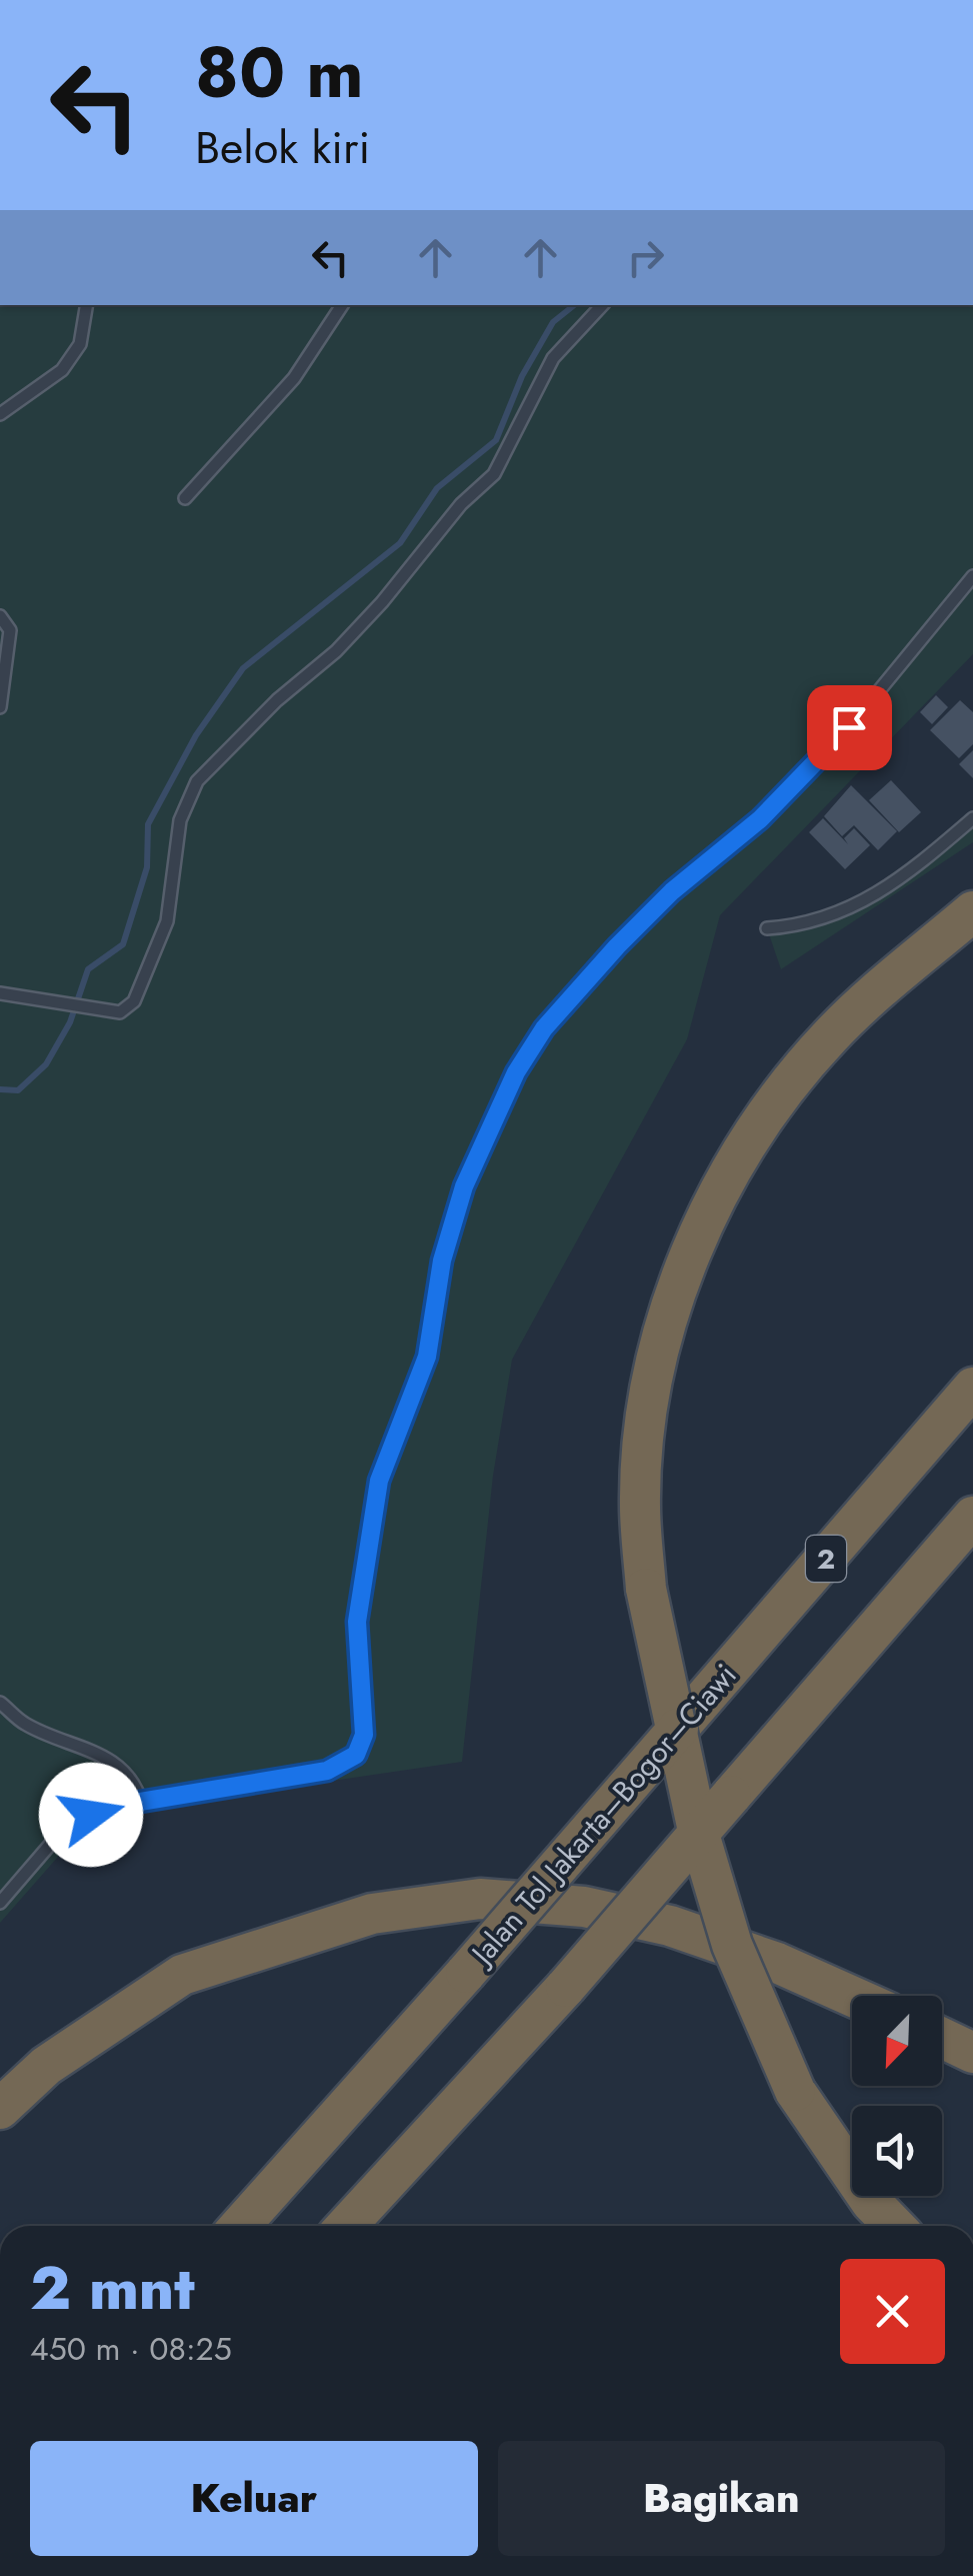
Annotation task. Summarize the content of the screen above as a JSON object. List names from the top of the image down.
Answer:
{
  "streets": {
    "highway": ["2", "Jalan Tol Jakarta–Bogor–Ciawi"]
  },
  "north": "bottom left",
  "page": {
    "turn": ["80 m", "Belok kiri"],
    "heading": ["2 mnt", "450 m · 08:25"],
    "buttons": ["Keluar", "Bagikan"]
  }
}
